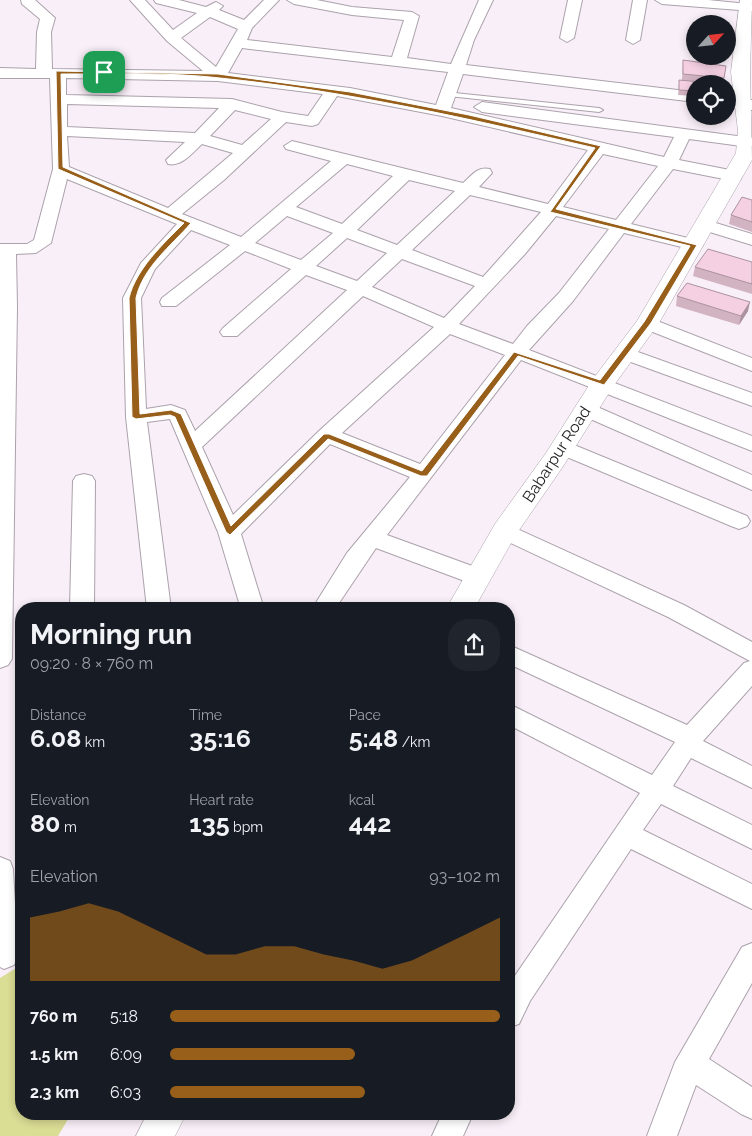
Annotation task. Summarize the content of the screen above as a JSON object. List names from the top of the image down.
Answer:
{
  "streets": {
    "street": ["Babarpur Road"]
  },
  "north": "top right",
  "page": {
    "heading": ["Morning run", "09:20 · 8 × 760 m"],
    "stats": [
      ["Distance", "6.08 km"],
      ["Time", "35:16"],
      ["Pace", "5:48 /km"],
      ["Elevation", "80 m"],
      ["Heart rate", "135 bpm"],
      ["kcal", "442"]
    ],
    "chart": ["Elevation", "93–102 m"],
    "list": [
      {
        "name": "760 m",
        "note": "5:18"
      },
      {
        "name": "1.5 km",
        "note": "6:09"
      },
      {
        "name": "2.3 km",
        "note": "6:03"
      }
    ]
  }
}
